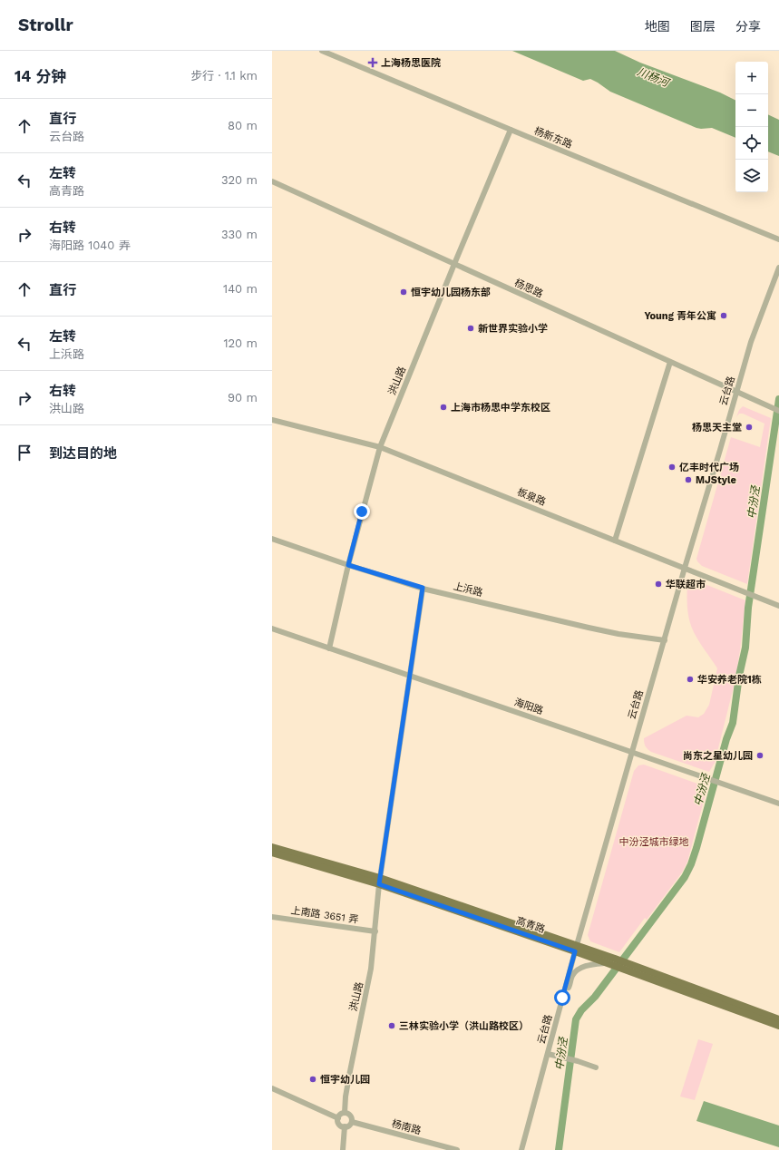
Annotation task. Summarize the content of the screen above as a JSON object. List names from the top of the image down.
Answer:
{
  "streets": {
    "main road": ["高青路"],
    "street": [
      "杨新东路",
      "杨思路",
      "洪山路",
      "云台路",
      "板泉路",
      "上浜路",
      "海阳路",
      "上南路 3651 弄",
      "杨南路"
    ]
  },
  "crossings": [
    ["杨新东路", "洪山路"],
    ["杨思路", "洪山路"],
    ["杨思路", "云台路"],
    ["洪山路", "板泉路"],
    ["洪山路", "上浜路"],
    ["洪山路", "海阳路"],
    ["洪山路", "上南路 3651 弄"],
    ["洪山路", "高青路"],
    ["洪山路", "杨南路"],
    ["云台路", "板泉路"],
    ["云台路", "上浜路"],
    ["云台路", "海阳路"],
    ["云台路", "高青路"]
  ],
  "water": ["川杨河", "中汾泾"],
  "parks": ["中汾泾城市绿地"],
  "places": {
    "health": ["上海杨思医院"],
    "other": [
      "恒宇幼儿园杨东部",
      "Young 青年公寓",
      "新世界实验小学",
      "上海市杨思中学东校区",
      "杨思天主堂",
      "亿丰时代广场",
      "MJStyle",
      "华联超市",
      "华安养老院1栋",
      "尚东之星幼儿园",
      "三林实验小学（洪山路校区）",
      "恒宇幼儿园"
    ]
  },
  "page": {
    "header": "Strollr",
    "nav": ["地图", "图层", "分享"],
    "heading": ["14 分钟", "步行 · 1.1 km"],
    "map_buttons": ["+", "−"],
    "list": [
      ["直行", "云台路", "80 m"],
      ["左转", "高青路", "320 m"],
      ["右转", "海阳路 1040 弄", "330 m"],
      ["直行", "140 m"],
      ["左转", "上浜路", "120 m"],
      ["右转", "洪山路", "90 m"],
      "到达目的地"
    ]
  }
}
